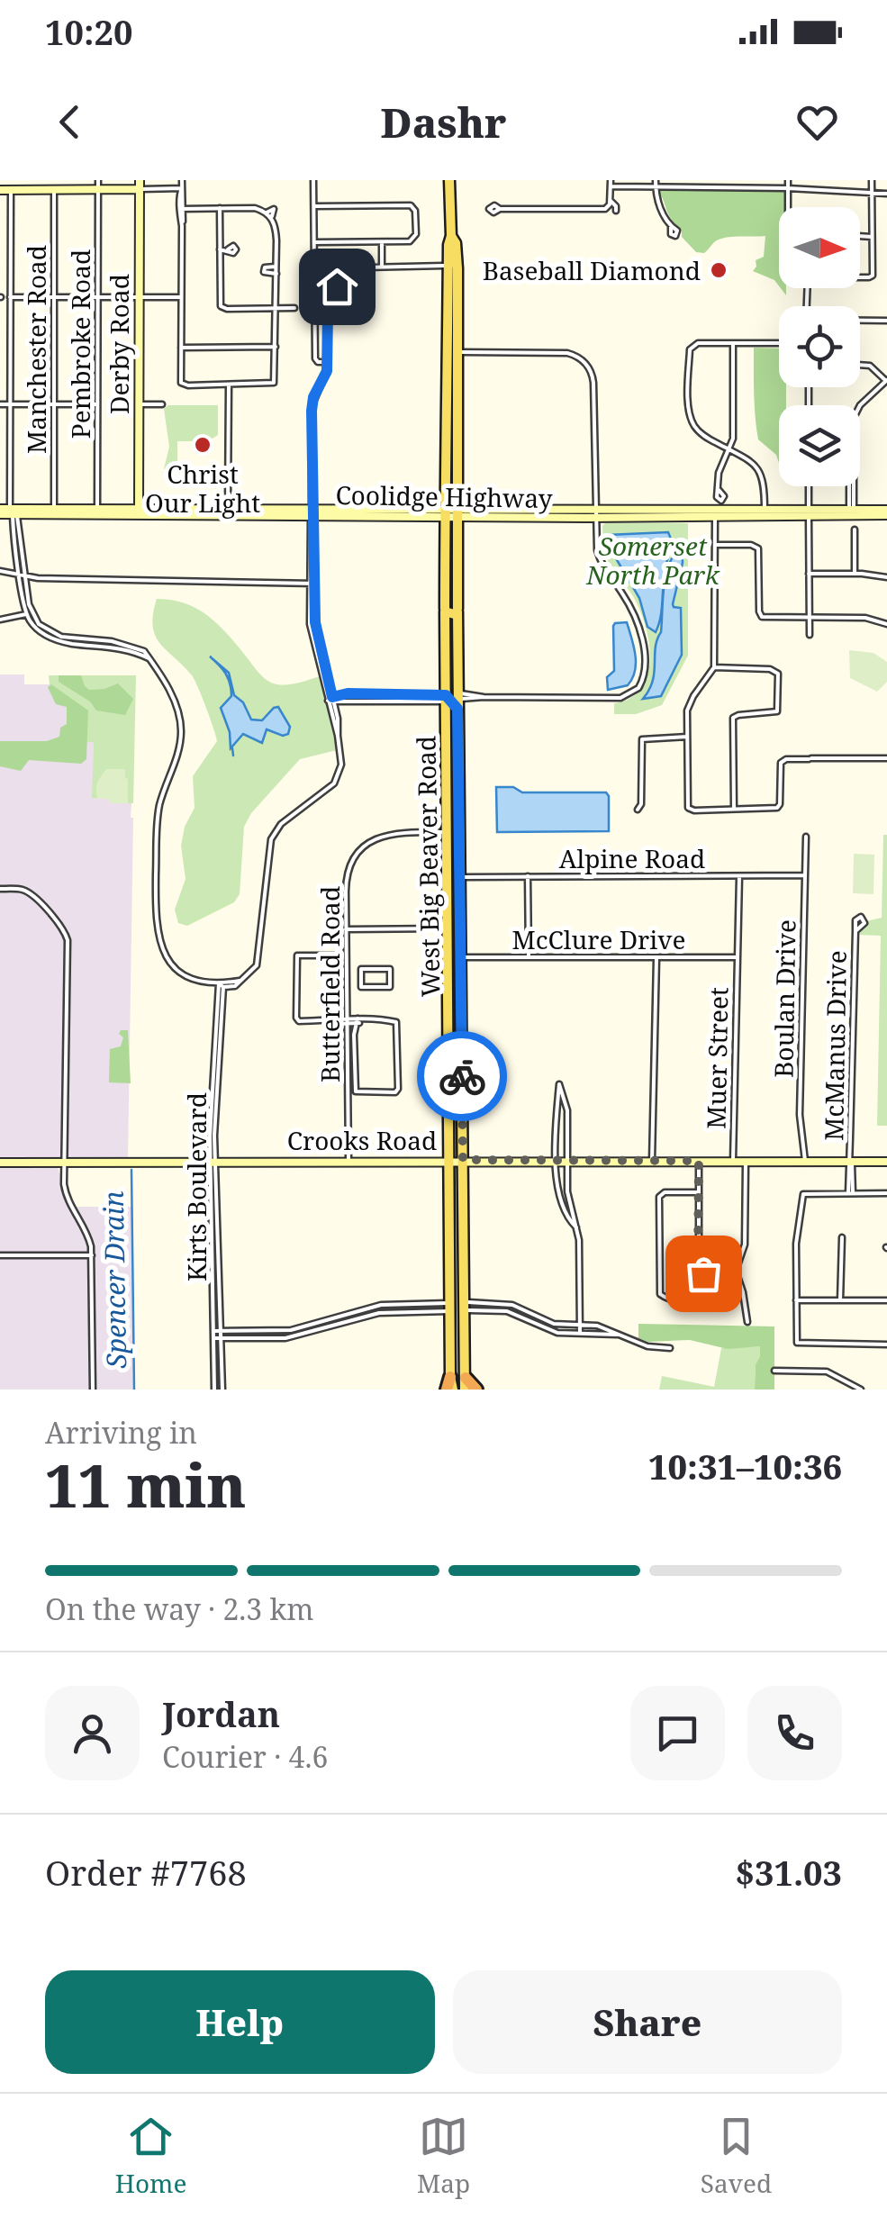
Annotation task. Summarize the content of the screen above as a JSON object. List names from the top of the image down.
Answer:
{
  "streets": {
    "main road": [
      "Derby Road",
      "Coolidge Highway",
      "West Big Beaver Road",
      "Crooks Road"
    ],
    "street": [
      "Pembroke Road",
      "Manchester Road",
      "Alpine Road",
      "McClure Drive",
      "Butterfield Road",
      "Boulan Drive",
      "McManus Drive",
      "Muer Street",
      "Kirts Boulevard"
    ]
  },
  "crossings": [
    ["Pembroke Road", "Coolidge Highway"],
    ["Derby Road", "Coolidge Highway"],
    ["Manchester Road", "Coolidge Highway"],
    ["Coolidge Highway", "West Big Beaver Road"],
    ["Alpine Road", "West Big Beaver Road"],
    ["Alpine Road", "Boulan Drive"],
    ["Alpine Road", "Muer Street"],
    ["West Big Beaver Road", "McClure Drive"],
    ["West Big Beaver Road", "Butterfield Road"],
    ["West Big Beaver Road", "Crooks Road"],
    ["McClure Drive", "Muer Street"],
    ["Butterfield Road", "Crooks Road"],
    ["Boulan Drive", "Crooks Road"],
    ["McManus Drive", "Crooks Road"],
    ["Muer Street", "Crooks Road"],
    ["Crooks Road", "Kirts Boulevard"]
  ],
  "water": ["Spencer Drain"],
  "parks": ["Somerset North Park"],
  "places": ["Baseball Diamond", "Christ Our Light"],
  "north": "right",
  "page": {
    "status": "10:20",
    "header": "Dashr",
    "heading": ["11 min", "Arriving in", "10:31–10:36"],
    "panel": [
      "Jordan",
      "Courier · 4.6",
      "Order #7768",
      "$31.03"
    ],
    "bar": "On the way · 2.3 km",
    "buttons": ["Help", "Share"],
    "tabs": ["Home", "Map", "Saved"]
  }
}
